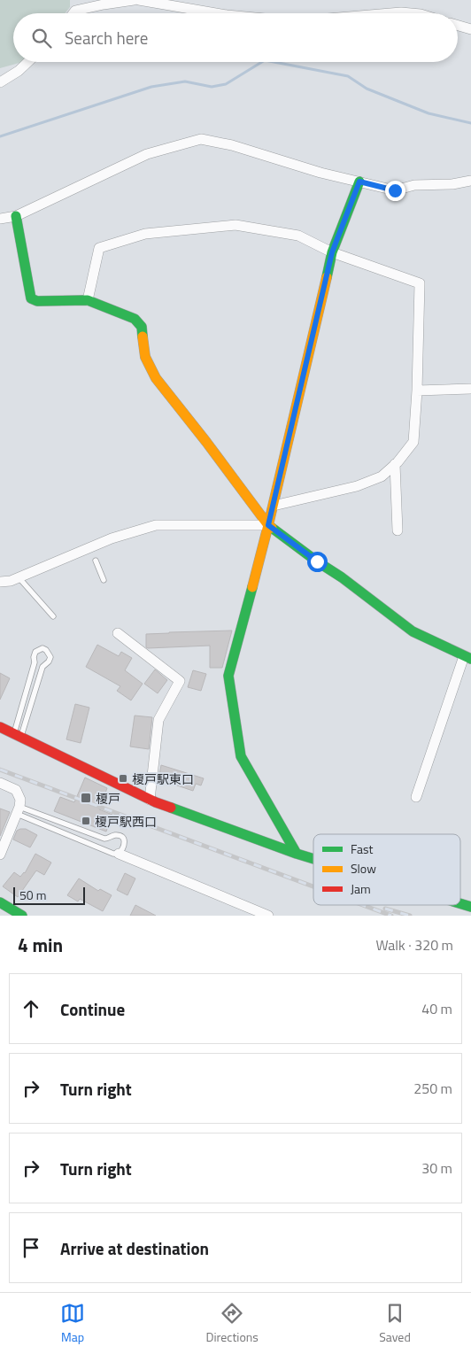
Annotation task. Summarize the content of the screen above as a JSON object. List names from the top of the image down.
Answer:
{
  "places": {
    "transit": ["榎戸駅東口", "榎戸", "榎戸駅西口"]
  },
  "legend": ["Fast", "Slow", "Jam"],
  "scale_bar": "50 m",
  "page": {
    "search": "Search here",
    "scale": "50 m",
    "heading": ["4 min", "Walk · 320 m"],
    "list": [
      ["Continue", "40 m"],
      ["Turn right", "250 m"],
      ["Turn right", "30 m"],
      "Arrive at destination"
    ],
    "nav": ["Map", "Directions", "Saved"]
  }
}
